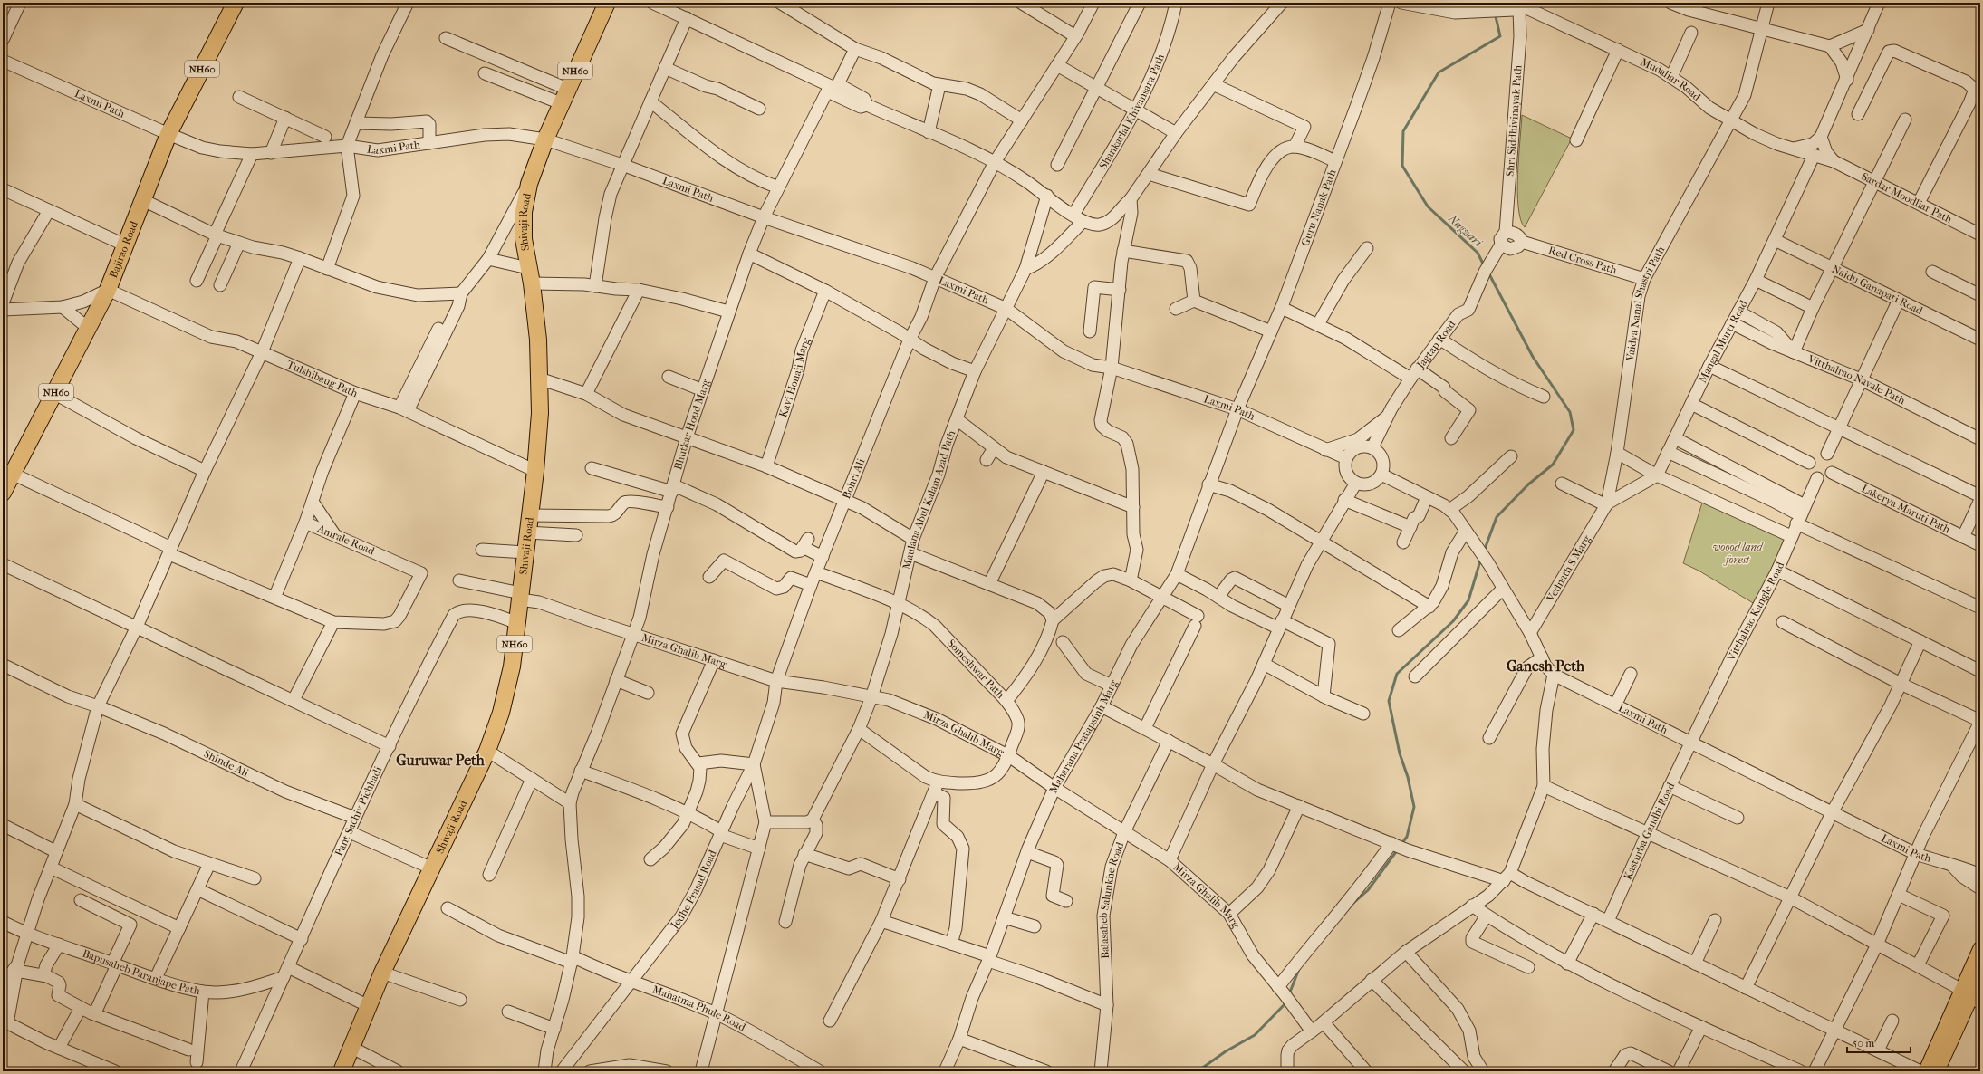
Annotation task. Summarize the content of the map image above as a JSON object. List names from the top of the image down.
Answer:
{
  "streets": {
    "highway": ["NH60", "Shivaji Road", "Bajirao Road"],
    "street": [
      "Mudaliar Road",
      "Laxmi Path",
      "Shankarlal Khivansara Path",
      "Shri Siddhivinayak Path",
      "Sardar Moodliar Path",
      "Guru Nanak Path",
      "Red Cross Path",
      "Naidu Ganapati Road",
      "Vaidya Nanal Shastri Path",
      "Mangal Murti Road",
      "Jagtap Road",
      "Kavi Honaji Marg",
      "Tulshibaug Path",
      "Vitthalrao Navale Path",
      "Bhutkar Houd Marg",
      "Bohri Ali",
      "Maulana Abul Kalam Azad Path",
      "Lakerya Maruti Path",
      "Amrale Road",
      "Vednath S Marg",
      "Vitthalrao Kangle Road",
      "Mirza Ghalib Marg",
      "Someshwar Path",
      "Maharana Pratapsinh Marg",
      "Shinde Ali",
      "Pant Sachiv Pichhadi",
      "Kasturba Gandhi Road",
      "Jedhe Prasad Road",
      "Balasaheb Salunkhe Road",
      "Bapusaheb Paranjape Path",
      "Mahatma Phule Road"
    ]
  },
  "crossings": [
    ["Mudaliar Road", "Shri Siddhivinayak Path"],
    ["Mudaliar Road", "Sardar Moodliar Path"],
    ["Mudaliar Road", "Vaidya Nanal Shastri Path"],
    ["Mudaliar Road", "Mangal Murti Road"],
    ["Laxmi Path", "Guru Nanak Path"],
    ["Laxmi Path", "Shivaji Road"],
    ["Laxmi Path", "Bajirao Road"],
    ["Laxmi Path", "Jagtap Road"],
    ["Laxmi Path", "Bhutkar Houd Marg"],
    ["Laxmi Path", "Bohri Ali"],
    ["Laxmi Path", "Maulana Abul Kalam Azad Path"],
    ["Laxmi Path", "Vednath S Marg"],
    ["Laxmi Path", "Vitthalrao Kangle Road"],
    ["Laxmi Path", "Maharana Pratapsinh Marg"],
    ["Laxmi Path", "Kasturba Gandhi Road"],
    ["Shankarlal Khivansara Path", "Maulana Abul Kalam Azad Path"],
    ["Shri Siddhivinayak Path", "Red Cross Path"],
    ["Shri Siddhivinayak Path", "Jagtap Road"],
    ["Sardar Moodliar Path", "Mangal Murti Road"],
    ["Guru Nanak Path", "Maharana Pratapsinh Marg"],
    ["Shivaji Road", "Tulshibaug Path"],
    ["Shivaji Road", "Mirza Ghalib Marg"],
    ["Shivaji Road", "Pant Sachiv Pichhadi"],
    ["Bajirao Road", "Tulshibaug Path"],
    ["Red Cross Path", "Vaidya Nanal Shastri Path"],
    ["Red Cross Path", "Jagtap Road"],
    ["Naidu Ganapati Road", "Mangal Murti Road"],
    ["Vaidya Nanal Shastri Path", "Vednath S Marg"],
    ["Mangal Murti Road", "Vitthalrao Navale Path"],
    ["Bhutkar Houd Marg", "Mirza Ghalib Marg"],
    ["Bohri Ali", "Mirza Ghalib Marg"],
    ["Bohri Ali", "Someshwar Path"],
    ["Bohri Ali", "Jedhe Prasad Road"],
    ["Maulana Abul Kalam Azad Path", "Mirza Ghalib Marg"],
    ["Maulana Abul Kalam Azad Path", "Someshwar Path"],
    ["Vitthalrao Kangle Road", "Kasturba Gandhi Road"],
    ["Mirza Ghalib Marg", "Someshwar Path"],
    ["Mirza Ghalib Marg", "Maharana Pratapsinh Marg"],
    ["Mirza Ghalib Marg", "Jedhe Prasad Road"],
    ["Mirza Ghalib Marg", "Balasaheb Salunkhe Road"],
    ["Shinde Ali", "Pant Sachiv Pichhadi"],
    ["Pant Sachiv Pichhadi", "Bapusaheb Paranjape Path"],
    ["Jedhe Prasad Road", "Mahatma Phule Road"]
  ],
  "districts": ["Ganesh Peth", "Guruwar Peth"],
  "water": ["Nagzari"],
  "parks": ["woood land forest"],
  "scale_bar": "50 m"
}
